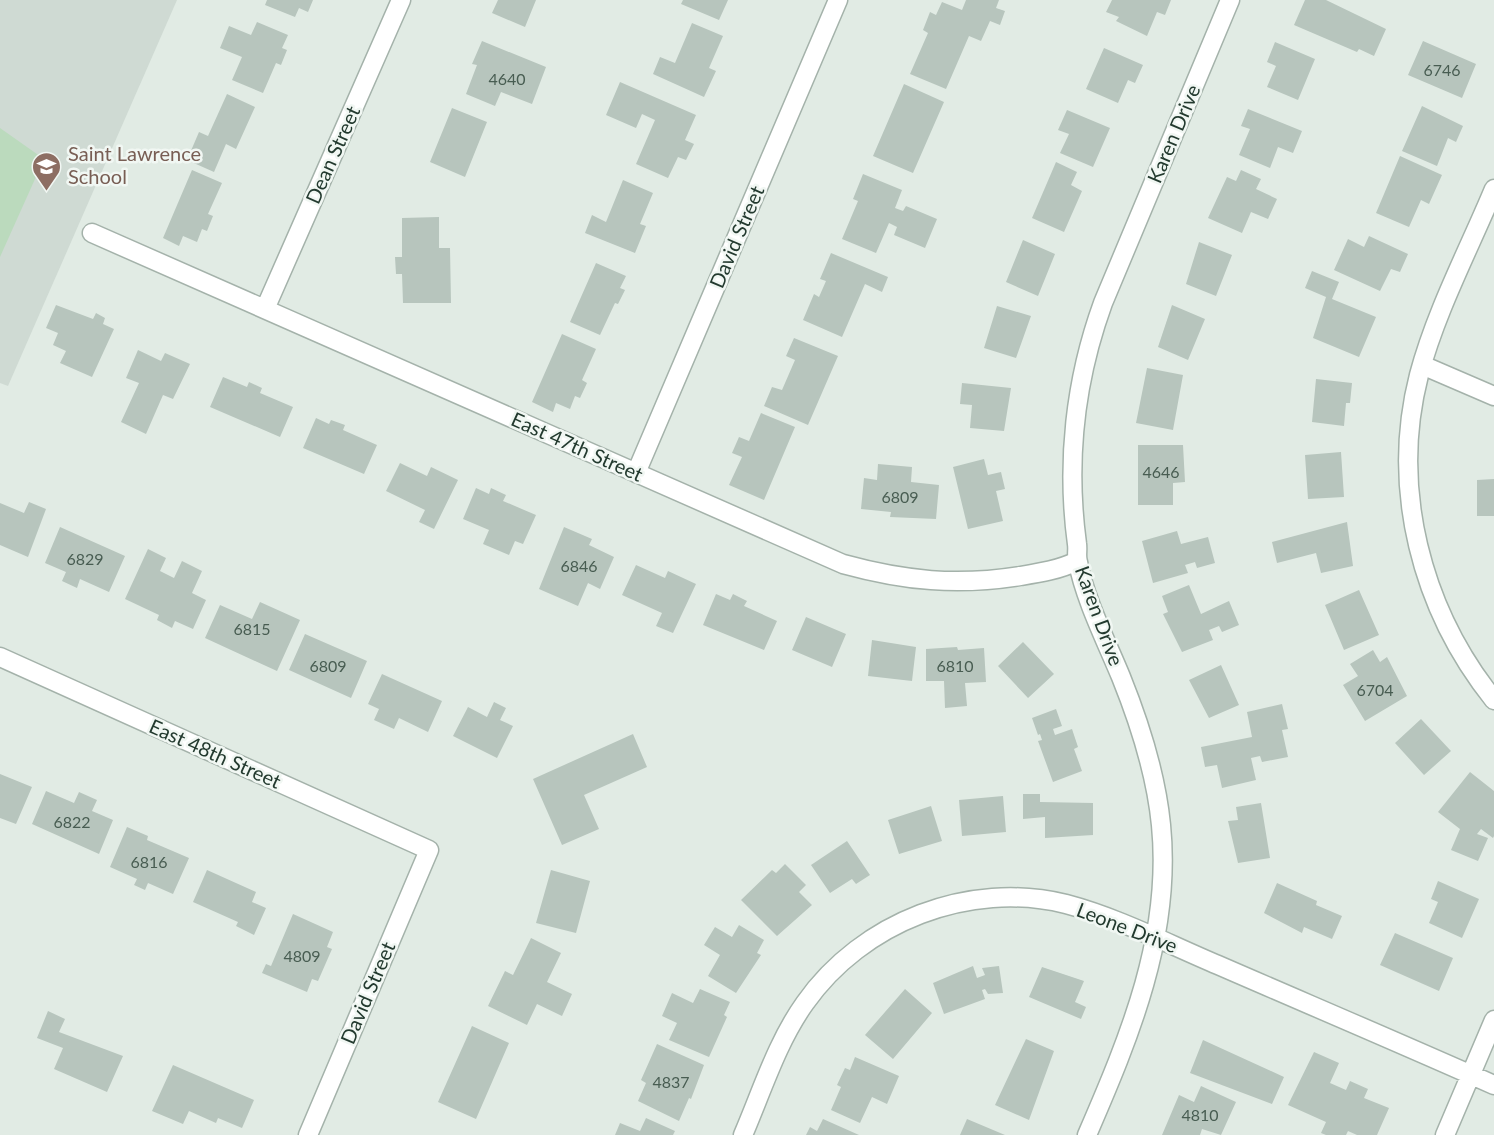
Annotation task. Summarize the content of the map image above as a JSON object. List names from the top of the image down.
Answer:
{
  "streets": {
    "street": [
      "Karen Drive",
      "Dean Street",
      "David Street",
      "East 47th Street",
      "East 48th Street",
      "Leone Drive"
    ]
  },
  "crossings": [
    ["Karen Drive", "East 47th Street"],
    ["Karen Drive", "Leone Drive"],
    ["Dean Street", "East 47th Street"],
    ["David Street", "East 47th Street"],
    ["David Street", "East 48th Street"]
  ],
  "places": {
    "school or university": ["Saint Lawrence School"]
  },
  "house_numbers": [
    "6746",
    "4640",
    "4646",
    "6809",
    "6829",
    "6846",
    "6815",
    "6809",
    "6810",
    "6704",
    "6822",
    "6816",
    "4809",
    "4837",
    "4810"
  ]
}
